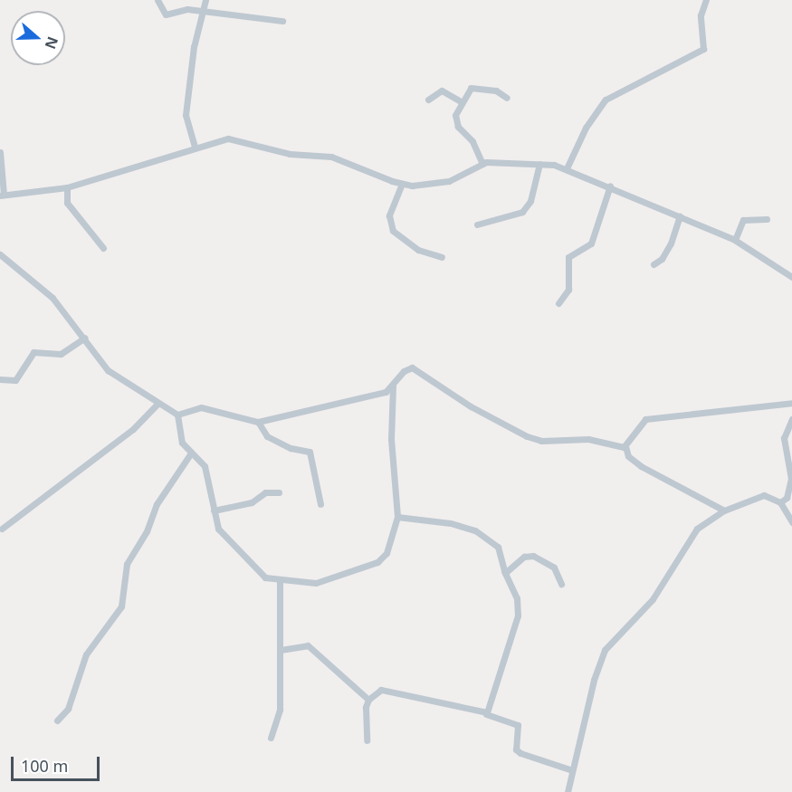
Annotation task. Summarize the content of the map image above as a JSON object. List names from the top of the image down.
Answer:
{
  "scale_bar": "100 m",
  "north": "right"
}
